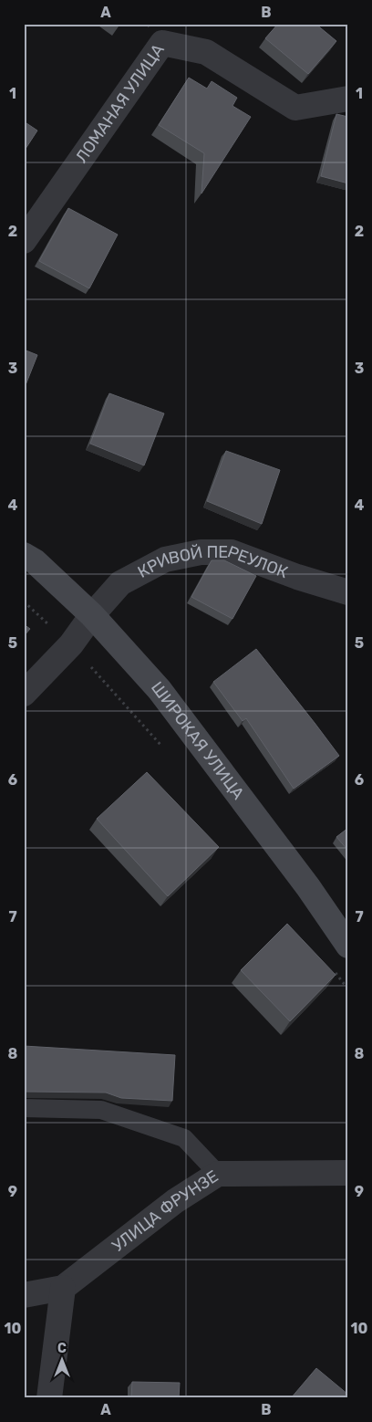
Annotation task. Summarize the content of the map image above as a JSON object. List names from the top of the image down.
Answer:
{
  "streets": {
    "street": [
      "ЛОМАНАЯ УЛИЦА",
      "КРИВОЙ ПЕРЕУЛОК",
      "ШИРОКАЯ УЛИЦА",
      "УЛИЦА ФРУНЗЕ"
    ]
  },
  "crossings": [
    ["КРИВОЙ ПЕРЕУЛОК", "ШИРОКАЯ УЛИЦА"]
  ],
  "north": "top",
  "grid": {
    "columns": ["A", "B"],
    "rows": [
      "1",
      "2",
      "3",
      "4",
      "5",
      "6",
      "7",
      "8",
      "9",
      "10"
    ]
  }
}
